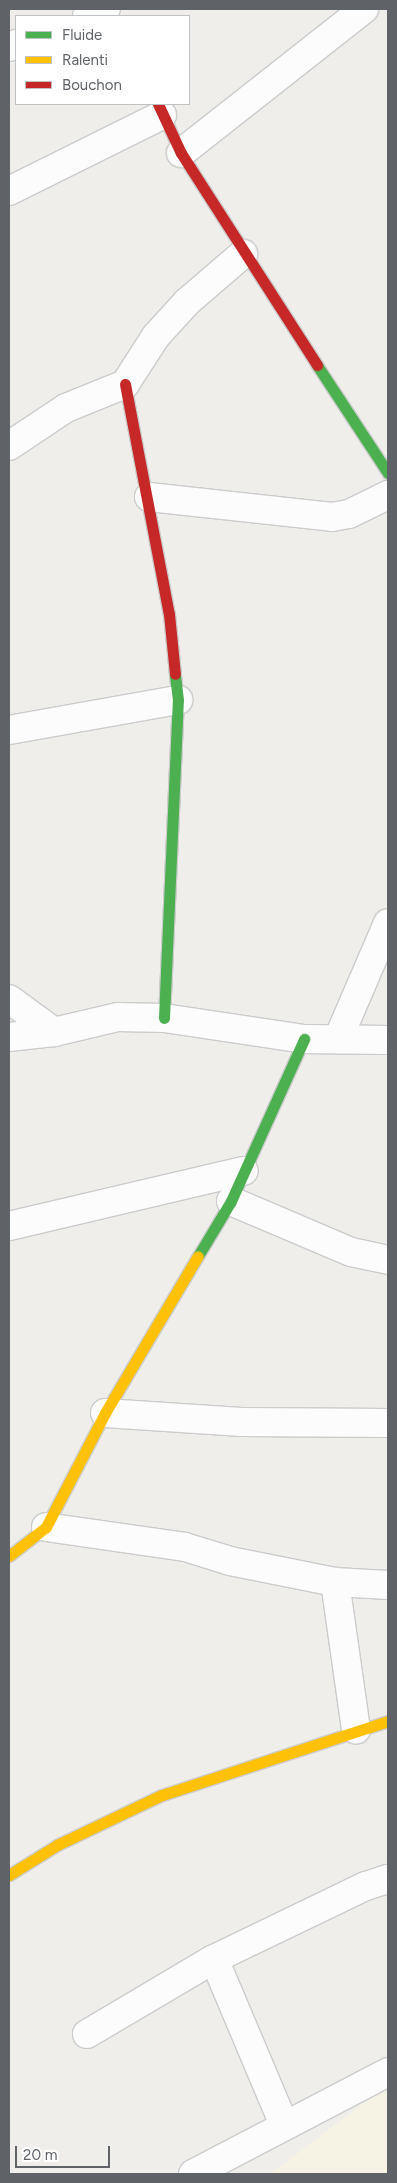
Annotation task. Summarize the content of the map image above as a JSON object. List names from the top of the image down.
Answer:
{
  "legend": ["Fluide", "Ralenti", "Bouchon"],
  "scale_bar": "20 m"
}
